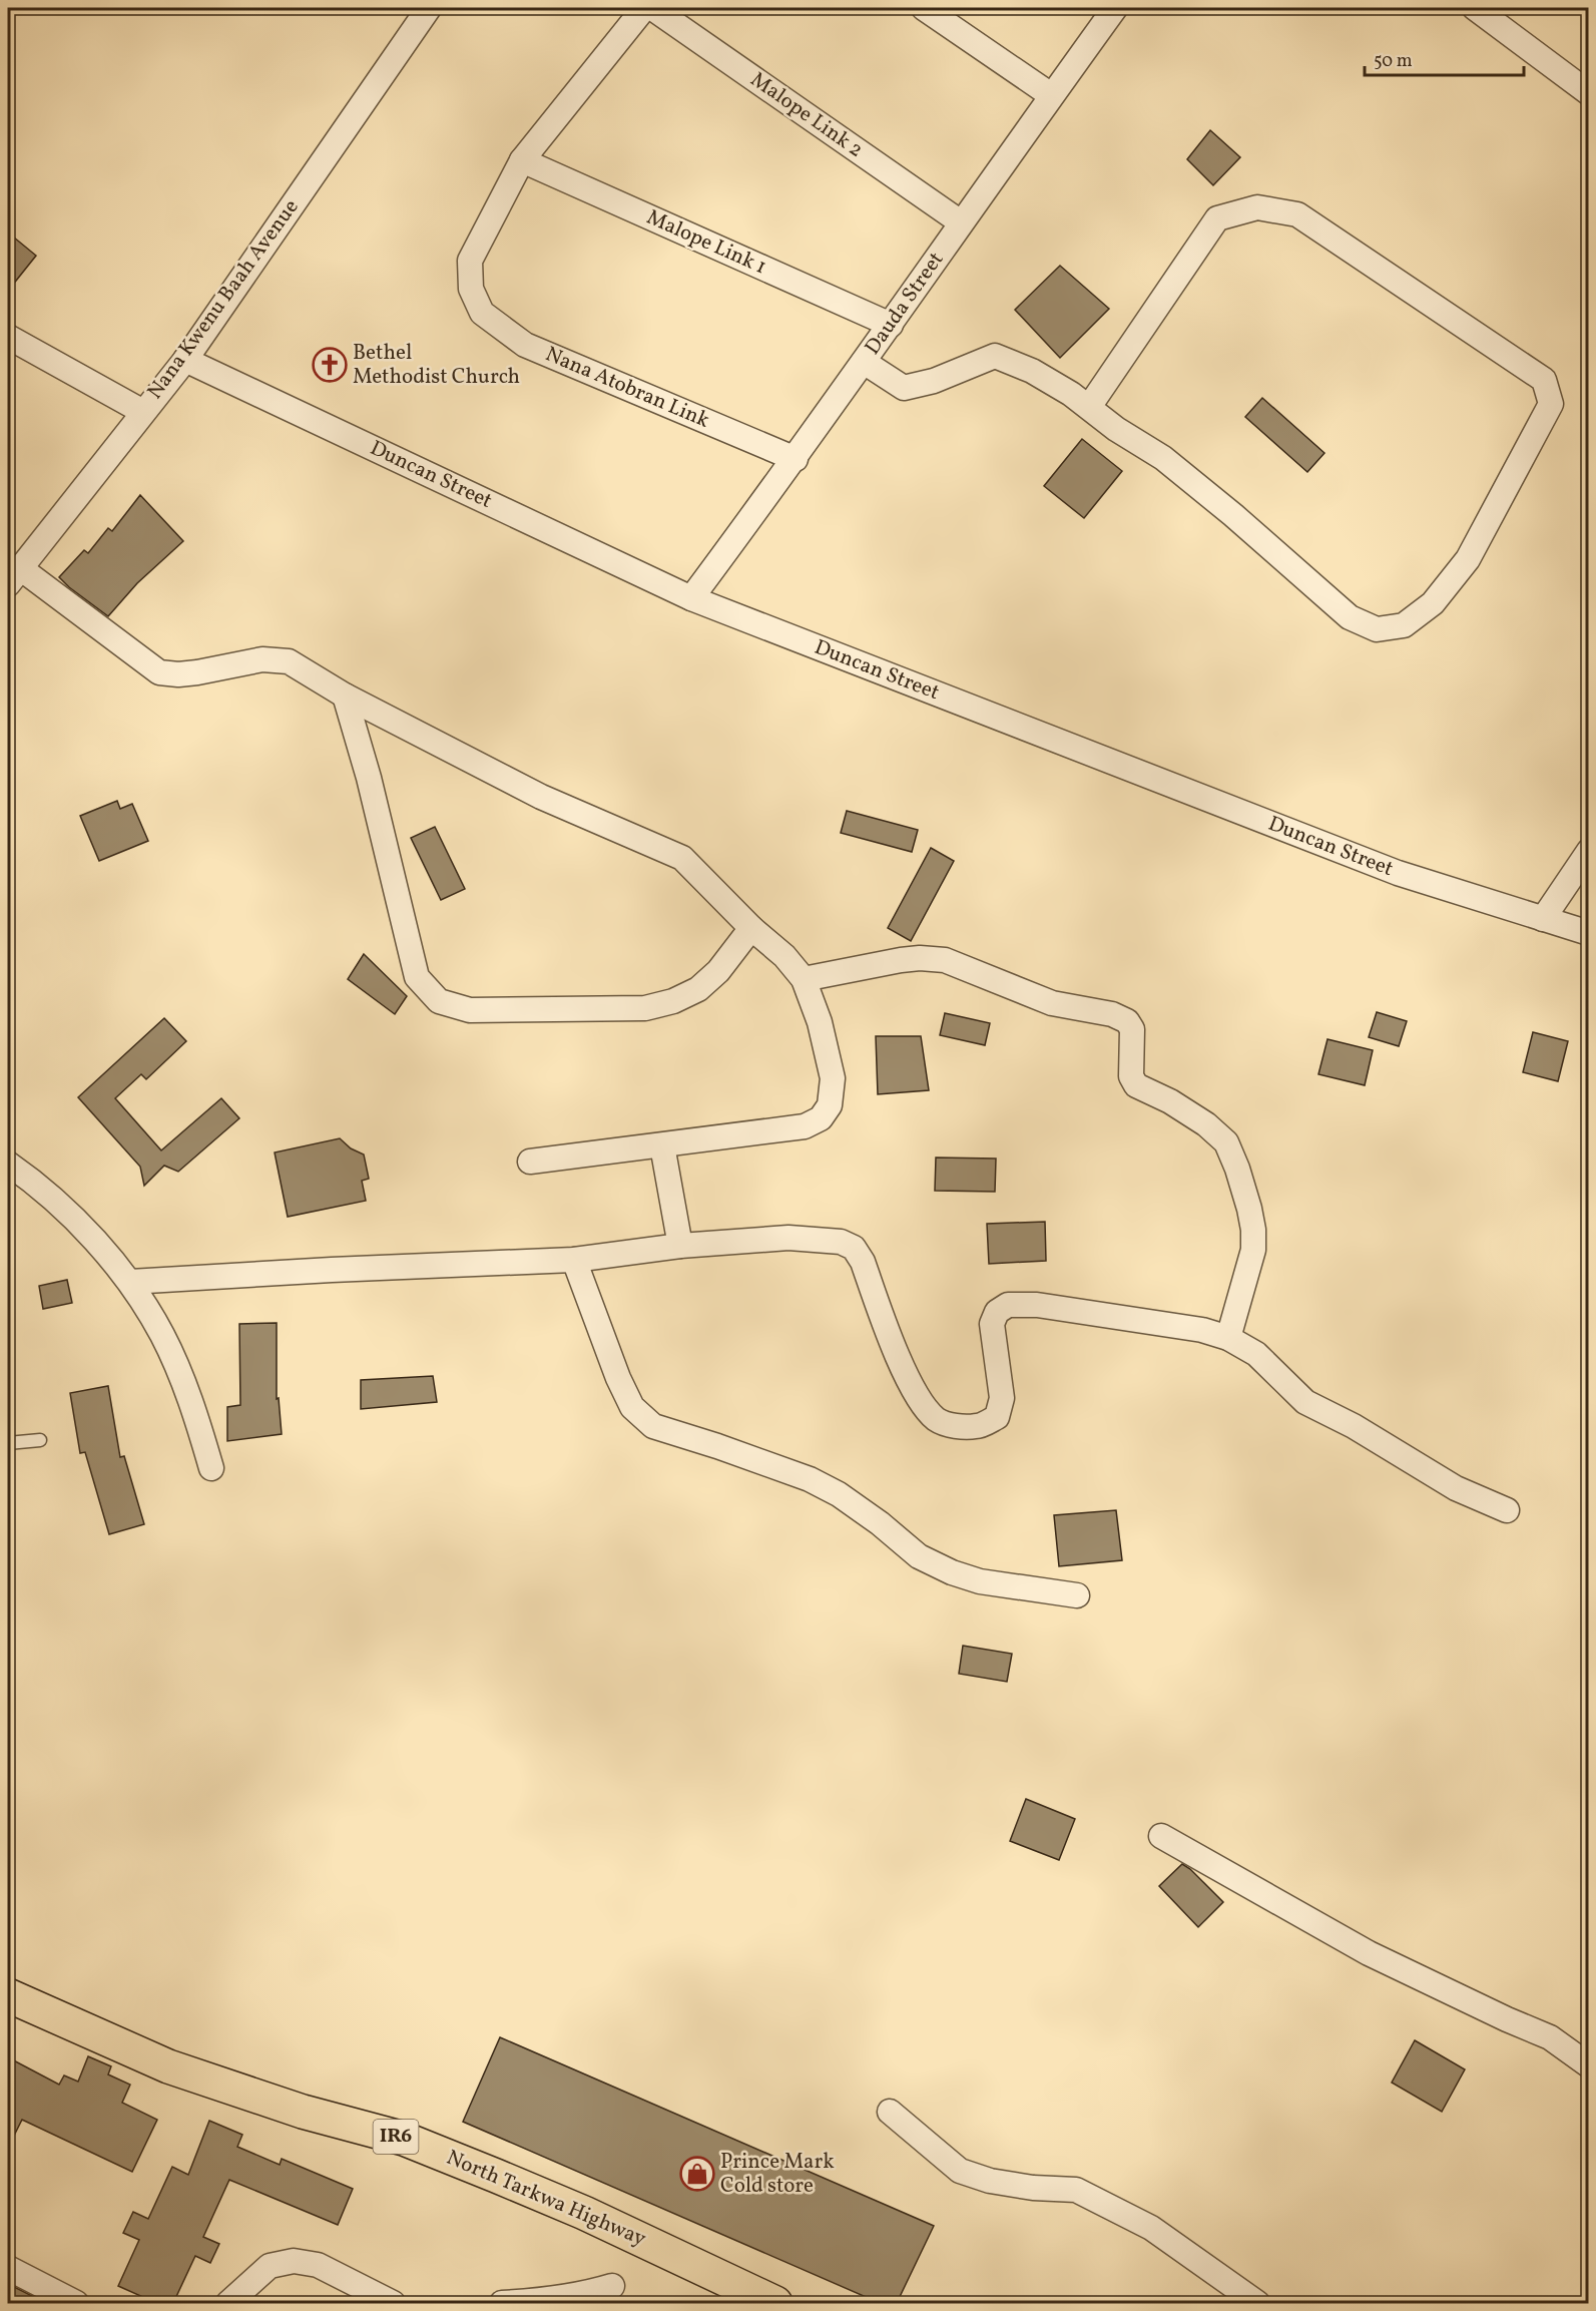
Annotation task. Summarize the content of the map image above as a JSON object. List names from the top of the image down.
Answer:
{
  "streets": {
    "main road": ["IR6", "North Tarkwa Highway"],
    "street": [
      "Malope Link 2",
      "Malope Link 1",
      "Nana Kwenu Baah Avenue",
      "Dauda Street",
      "Nana Atobran Link",
      "Duncan Street"
    ]
  },
  "crossings": [
    ["Malope Link 2", "Dauda Street"],
    ["Malope Link 1", "Dauda Street"],
    ["Malope Link 1", "Nana Atobran Link"],
    ["Nana Kwenu Baah Avenue", "Duncan Street"],
    ["Dauda Street", "Nana Atobran Link"],
    ["Dauda Street", "Duncan Street"]
  ],
  "places": {
    "church": ["Bethel Methodist Church"],
    "shop": ["Prince Mark Cold store"]
  },
  "scale_bar": "50 m"
}
